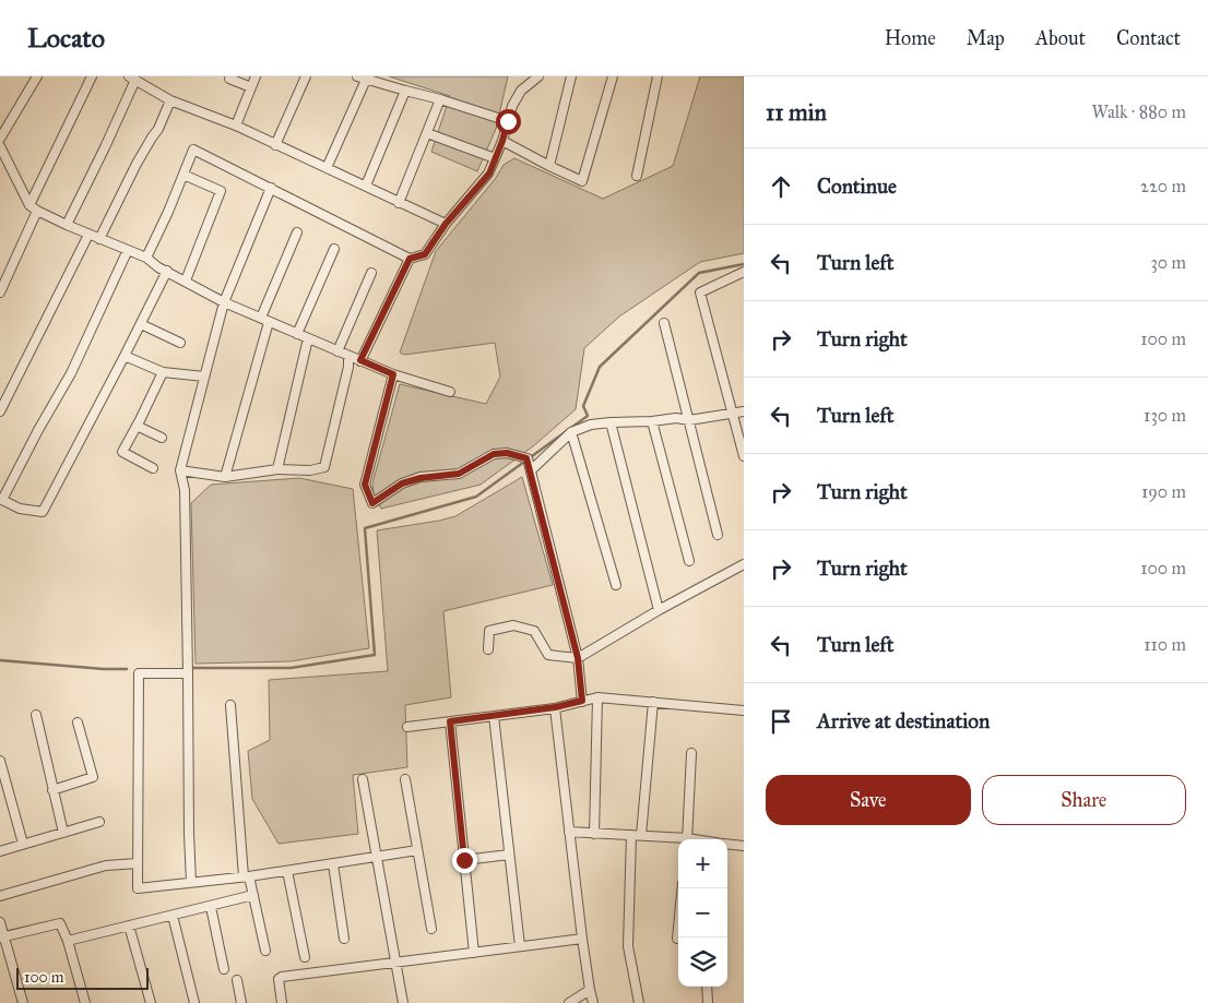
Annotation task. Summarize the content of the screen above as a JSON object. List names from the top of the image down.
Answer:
{
  "scale_bar": "100 m",
  "page": {
    "header": "Locato",
    "nav": [
      "Home",
      "Map",
      "About",
      "Contact"
    ],
    "heading": ["11 min", "Walk · 880 m"],
    "list": [
      ["Continue", "220 m"],
      ["Turn left", "30 m"],
      ["Turn right", "100 m"],
      ["Turn left", "130 m"],
      ["Turn right", "190 m"],
      ["Turn right", "100 m"],
      ["Turn left", "110 m"],
      "Arrive at destination"
    ],
    "buttons": ["Save", "Share"],
    "map_buttons": ["+", "−"],
    "scale": "100 m"
  }
}
